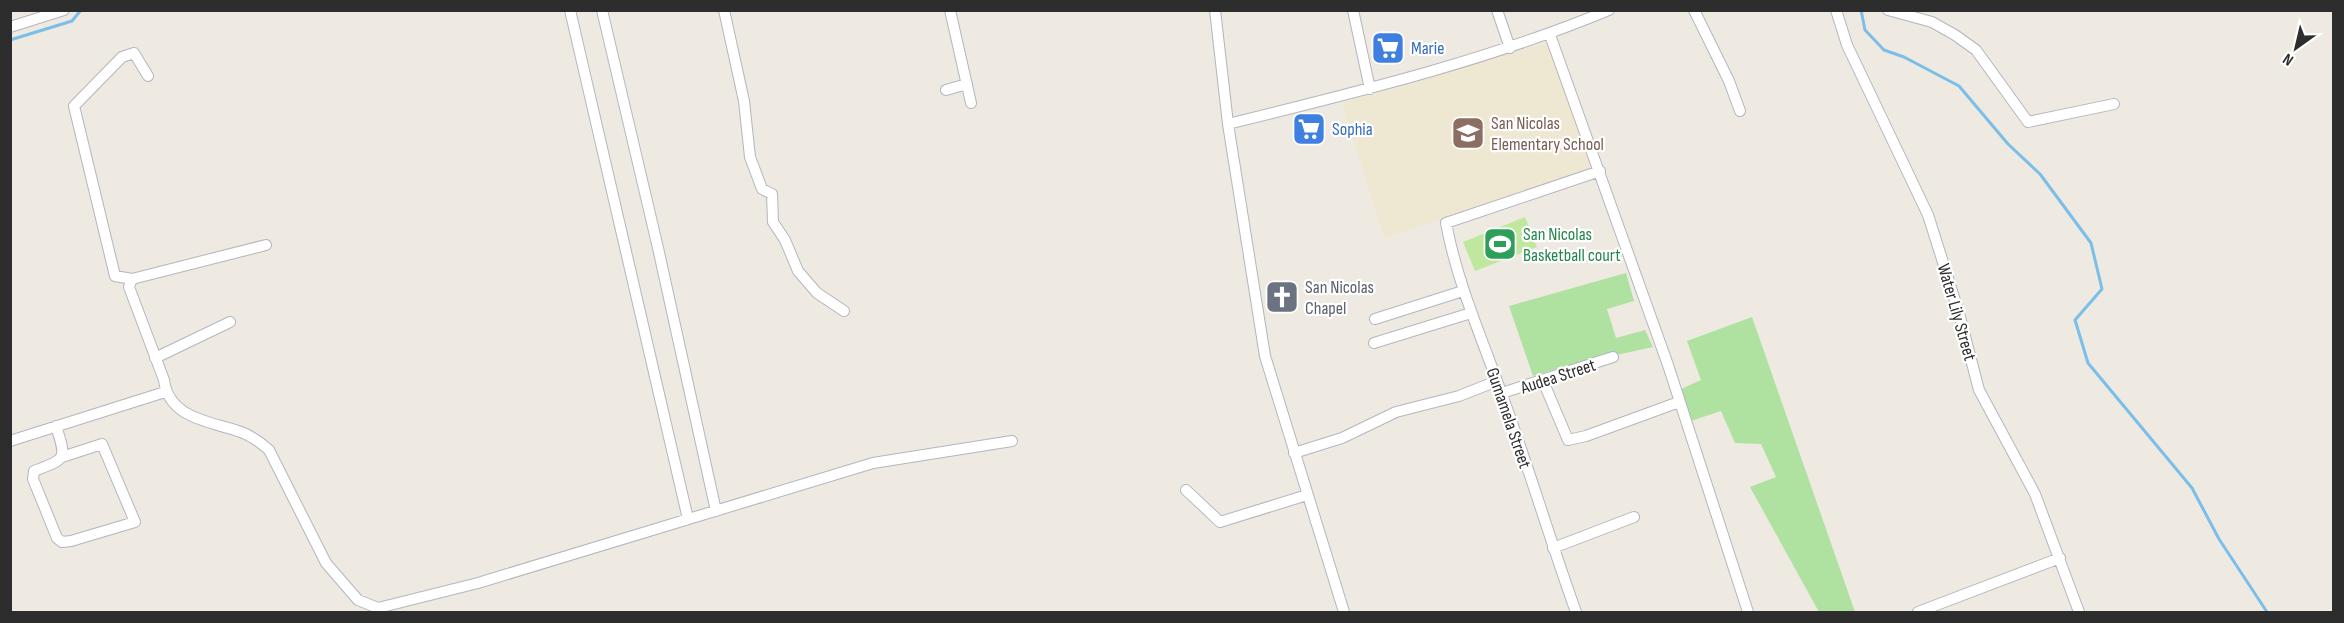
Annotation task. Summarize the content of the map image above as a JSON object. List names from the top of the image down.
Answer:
{
  "streets": {
    "street": ["Water Lily Street", "Audea Street", "Gumamela Street"]
  },
  "crossings": [
    ["Audea Street", "Gumamela Street"]
  ],
  "places": {
    "supermarket": ["Marie", "Sophia"],
    "school or university": ["San Nicolas Elementary School"],
    "sports": ["San Nicolas Basketball court"],
    "church": ["San Nicolas Chapel"]
  },
  "north": "bottom left"
}
